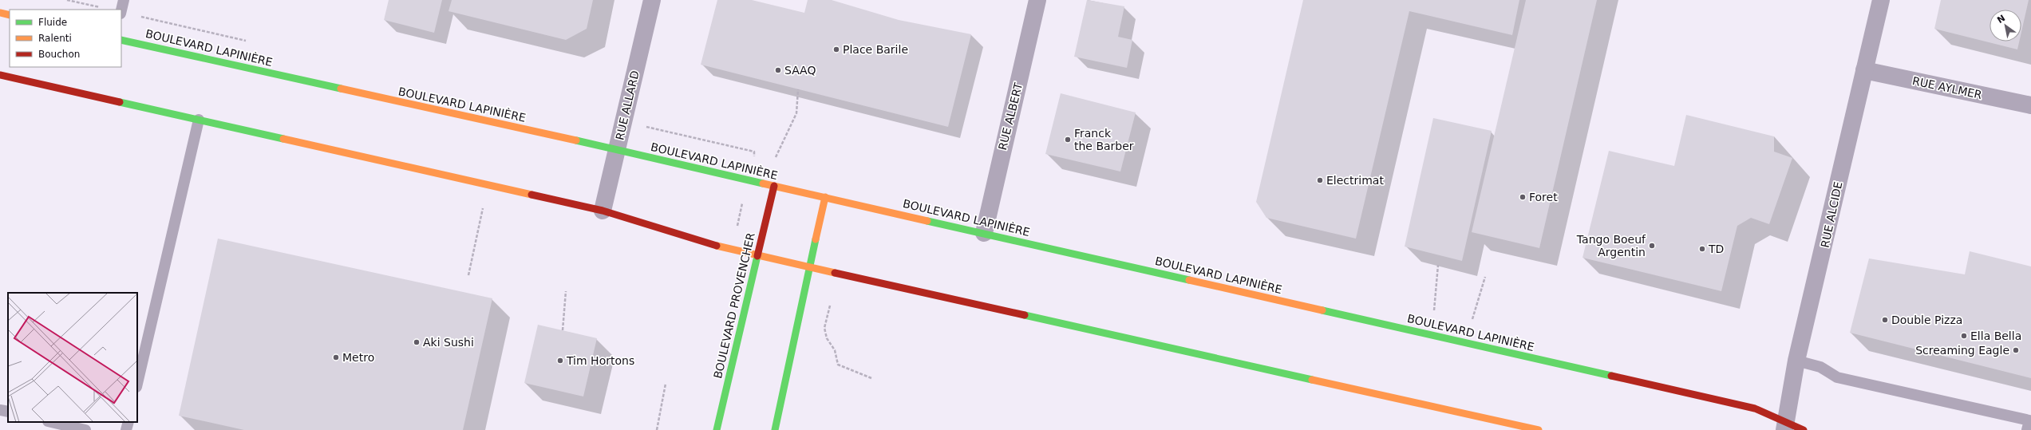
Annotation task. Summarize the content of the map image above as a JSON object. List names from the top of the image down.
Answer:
{
  "streets": {
    "main road": ["BOULEVARD LAPINIÈRE", "BOULEVARD PROVENCHER"],
    "street": [
      "RUE AYLMER",
      "RUE ALLARD",
      "RUE ALBERT",
      "RUE ALCIDE"
    ]
  },
  "crossings": [
    ["BOULEVARD LAPINIÈRE", "RUE ALLARD"],
    ["BOULEVARD LAPINIÈRE", "RUE ALBERT"],
    ["BOULEVARD LAPINIÈRE", "RUE ALCIDE"],
    ["BOULEVARD LAPINIÈRE", "BOULEVARD PROVENCHER"],
    ["RUE AYLMER", "RUE ALCIDE"]
  ],
  "places": [
    "Place Barile",
    "SAAQ",
    "Franck the Barber",
    "Electrimat",
    "Foret",
    "Tango Boeuf Argentin",
    "TD",
    "Double Pizza",
    "Ella Bella",
    "Aki Sushi",
    "Screaming Eagle",
    "Metro",
    "Tim Hortons"
  ],
  "legend": ["Fluide", "Ralenti", "Bouchon"],
  "north": "top left"
}
